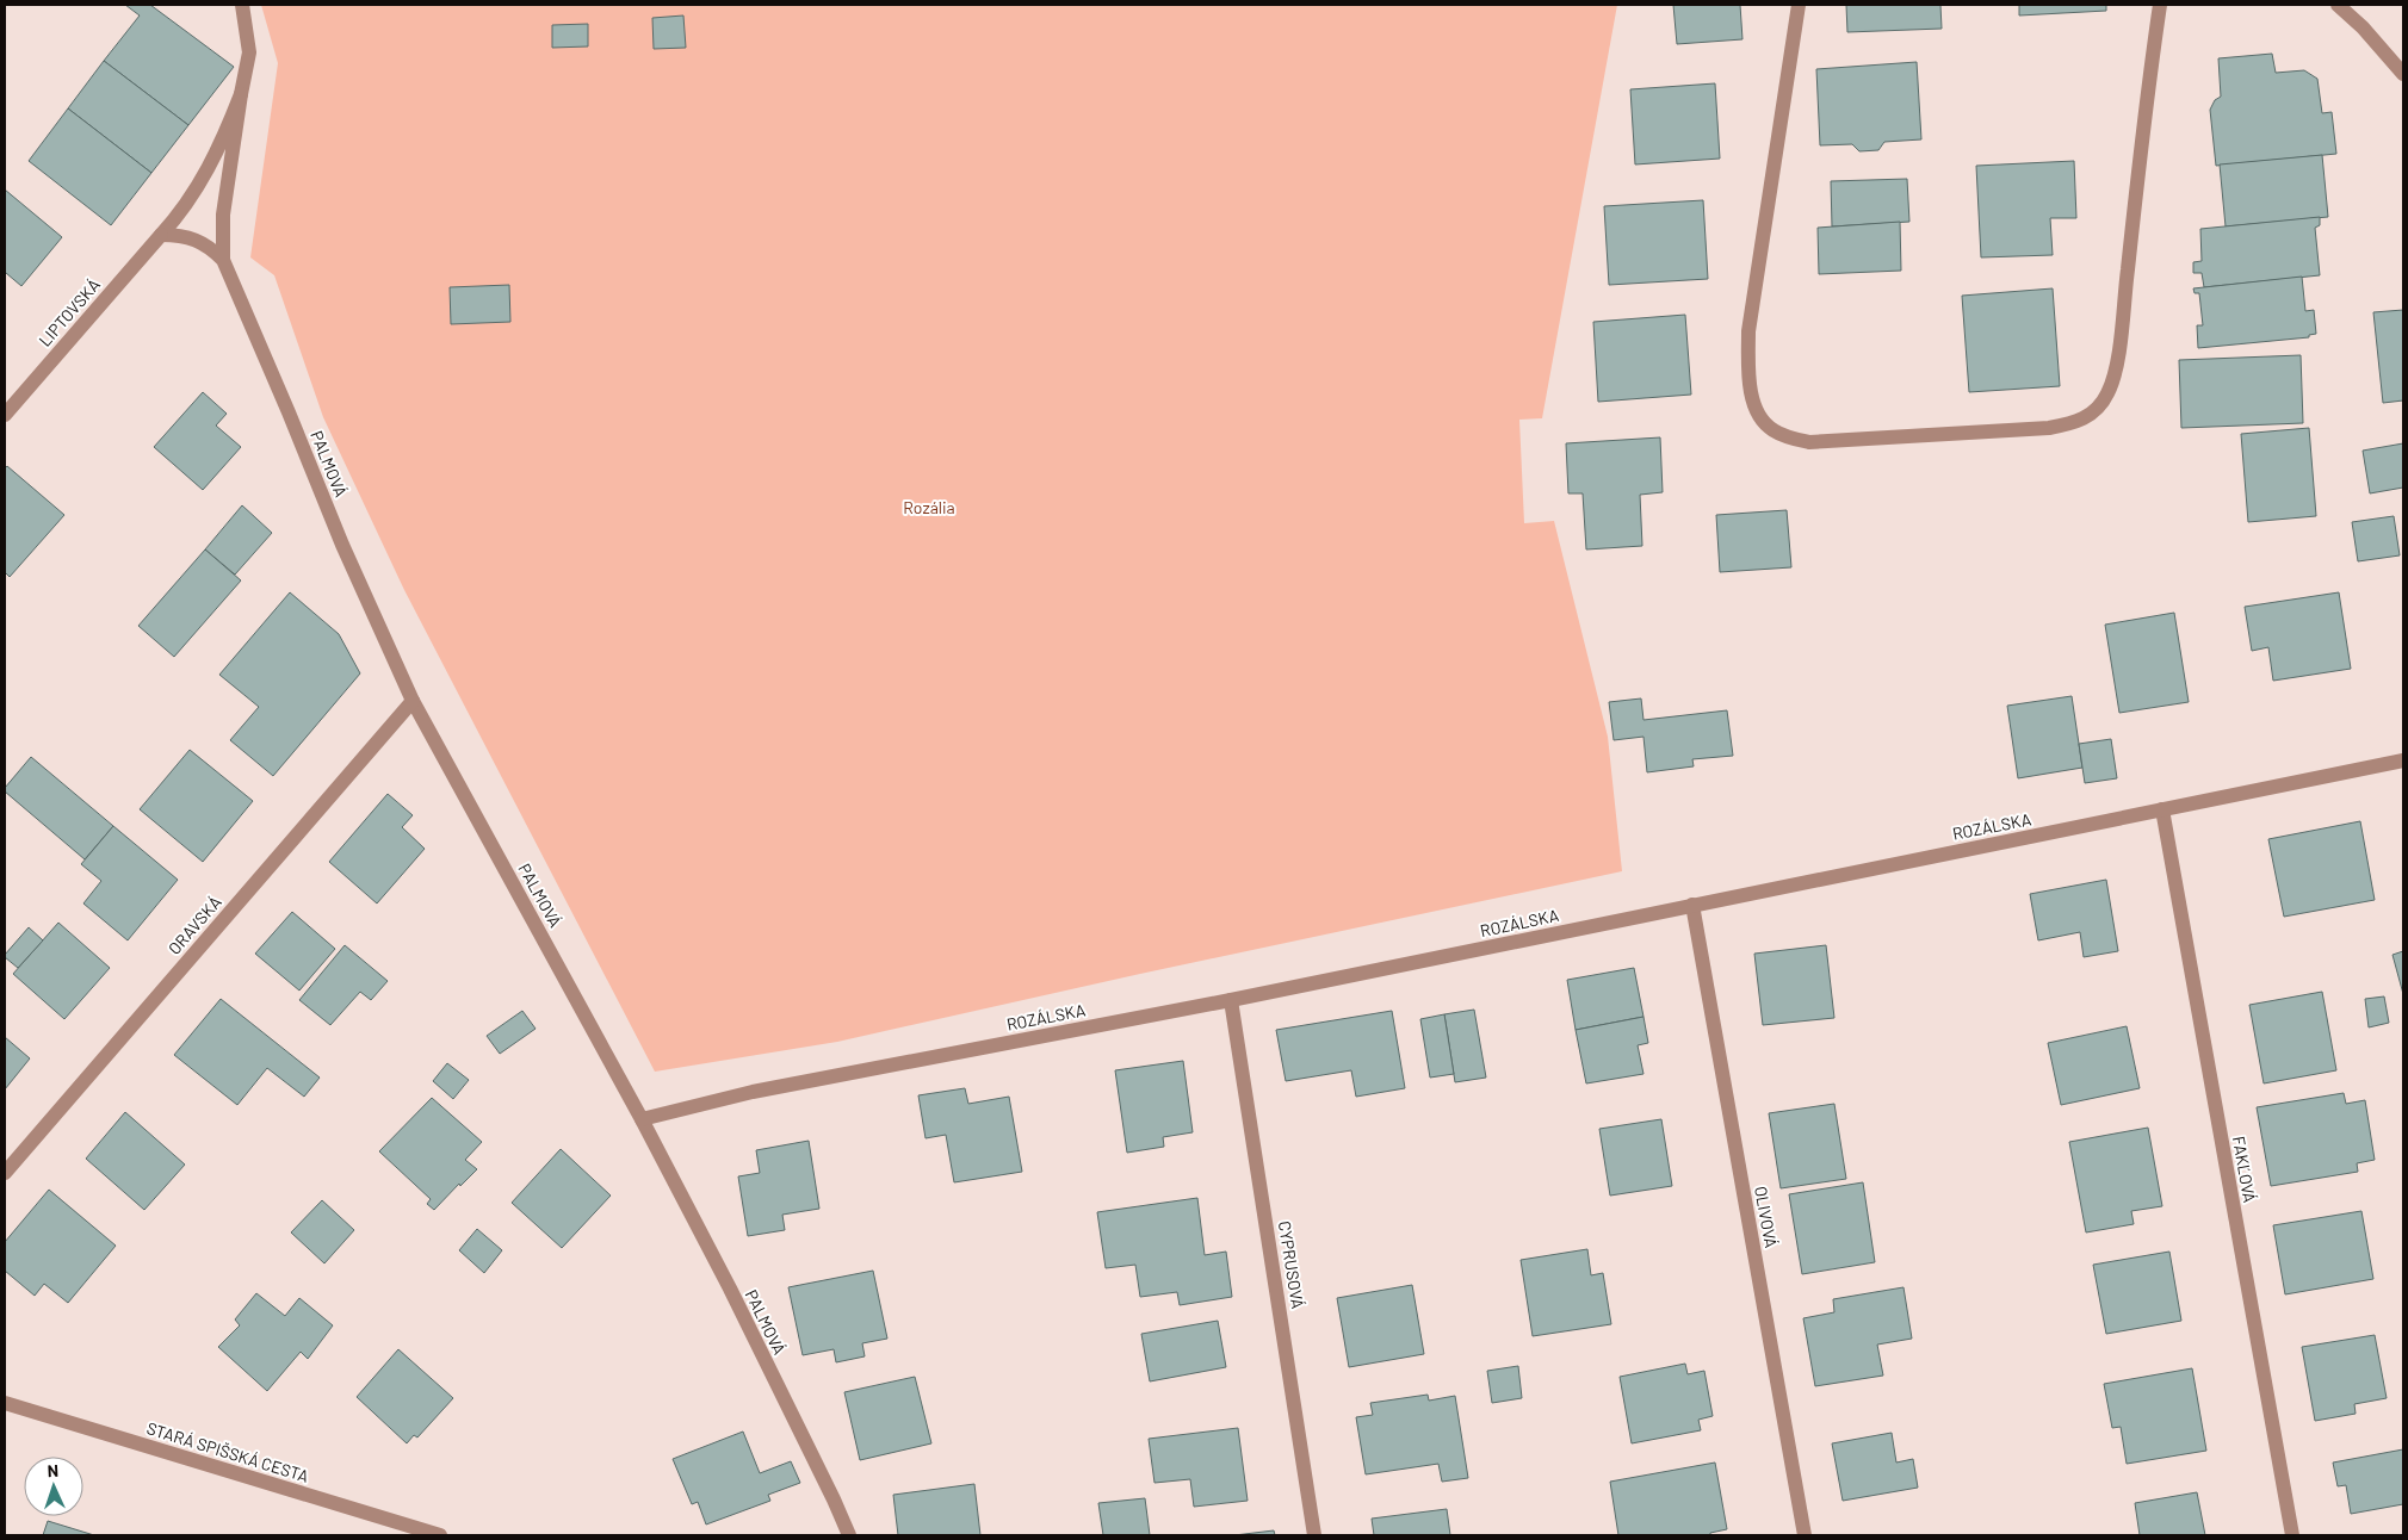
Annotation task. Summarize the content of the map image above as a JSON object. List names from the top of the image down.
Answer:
{
  "streets": {
    "street": [
      "LIPTOVSKÁ",
      "PALMOVÁ",
      "ROZÁLSKA",
      "ORAVSKÁ",
      "FAKĽOVÁ",
      "OLIVOVÁ",
      "CYPRUSOVÁ",
      "STARÁ SPIŠSKÁ CESTA"
    ]
  },
  "crossings": [
    ["LIPTOVSKÁ", "PALMOVÁ"],
    ["PALMOVÁ", "ROZÁLSKA"],
    ["PALMOVÁ", "ORAVSKÁ"],
    ["ROZÁLSKA", "FAKĽOVÁ"],
    ["ROZÁLSKA", "OLIVOVÁ"],
    ["ROZÁLSKA", "CYPRUSOVÁ"]
  ],
  "parks": ["Rozália"],
  "north": "top"
}
